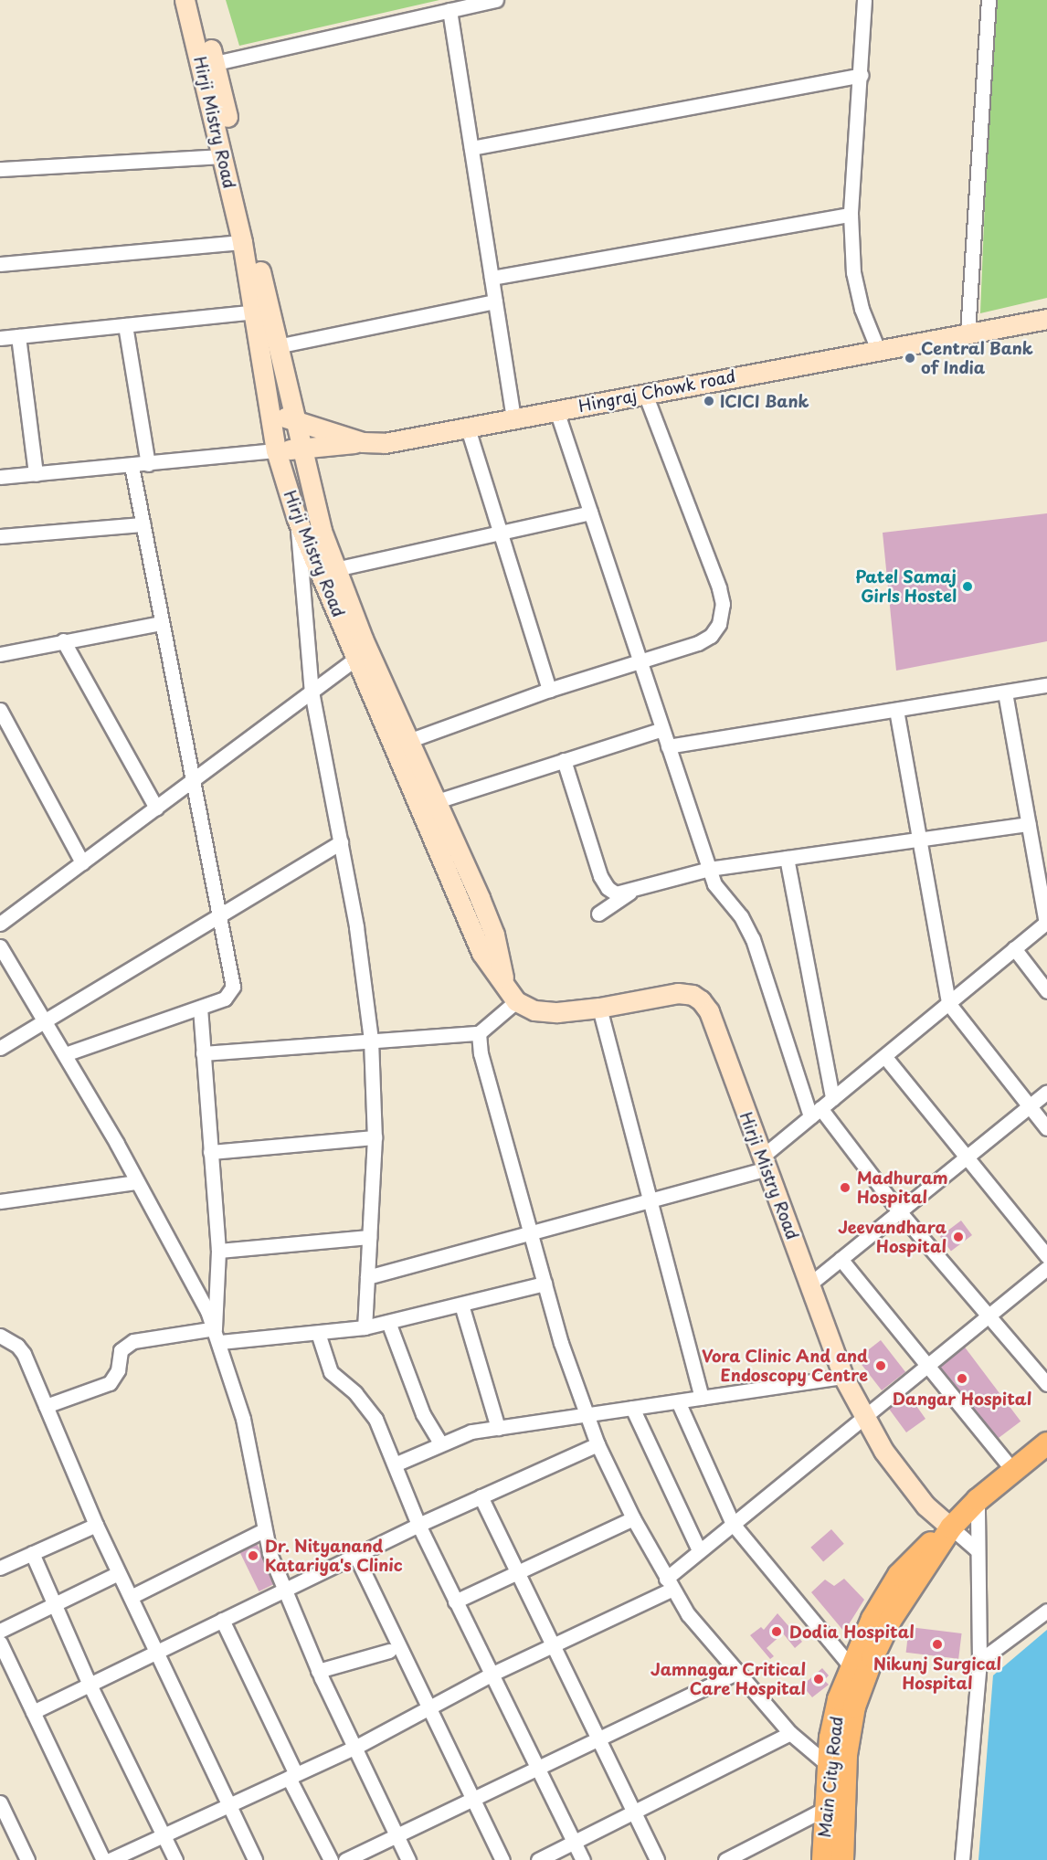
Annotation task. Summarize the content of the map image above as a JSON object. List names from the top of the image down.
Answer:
{
  "streets": {
    "main road": ["Hirji Mistry Road", "Hingraj Chowk road", "Main City Road"]
  },
  "crossings": [
    ["Hirji Mistry Road", "Hingraj Chowk road"],
    ["Hirji Mistry Road", "Main City Road"]
  ],
  "places": [
    "Central Bank of India",
    "ICICI Bank",
    "Patel Samaj Girls Hostel",
    "Madhuram Hospital",
    "Jeevandhara Hospital",
    "Vora Clinic And and Endoscopy Centre",
    "Dangar Hospital",
    "Dr. Nityanand Katariya's Clinic",
    "Dodia Hospital",
    "Nikunj Surgical Hospital",
    "Jamnagar Critical Care Hospital"
  ]
}
